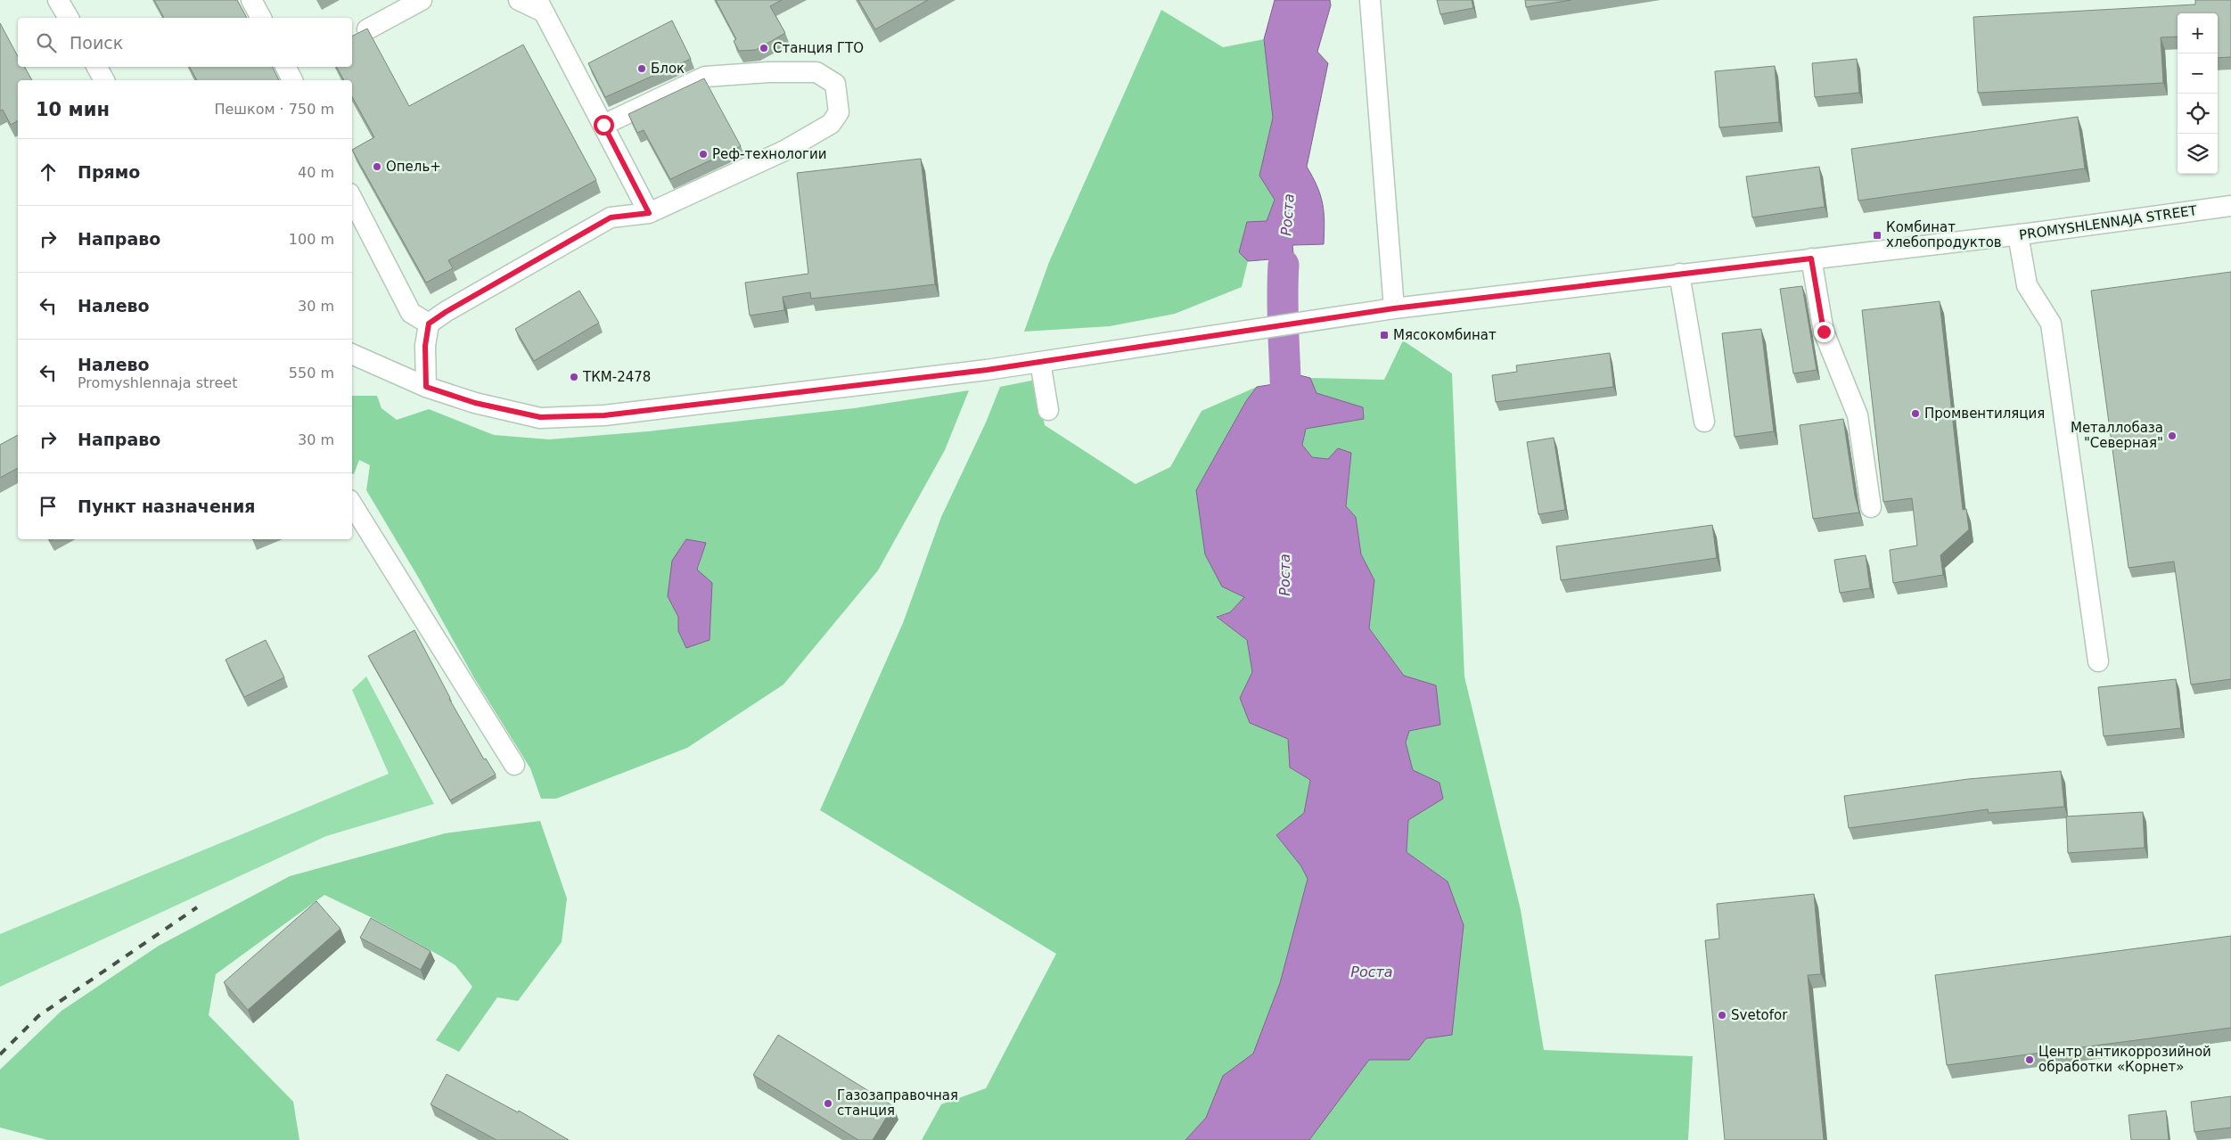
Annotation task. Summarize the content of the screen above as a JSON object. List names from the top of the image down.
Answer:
{
  "streets": {
    "street": ["PROMYSHLENNAJA STREET"]
  },
  "water": ["Роста"],
  "places": {
    "other": [
      "Станция ГТО",
      "Блок",
      "Реф-технологии",
      "Опель+",
      "ТКМ-2478",
      "Промвентиляция",
      "Металлобаза \"Северная\"",
      "Svetofor",
      "Центр антикоррозийной обработки «Корнет»",
      "Газозаправочная станция"
    ],
    "transit": ["Комбинат хлебопродуктов", "Мясокомбинат"]
  },
  "page": {
    "map_buttons": ["+", "−"],
    "search": "Поиск",
    "heading": ["10 мин", "Пешком · 750 m"],
    "list": [
      ["Прямо", "40 m"],
      ["Направо", "100 m"],
      ["Налево", "30 m"],
      ["Налево", "Promyshlennaja street", "550 m"],
      ["Направо", "30 m"],
      "Пункт назначения"
    ]
  }
}
